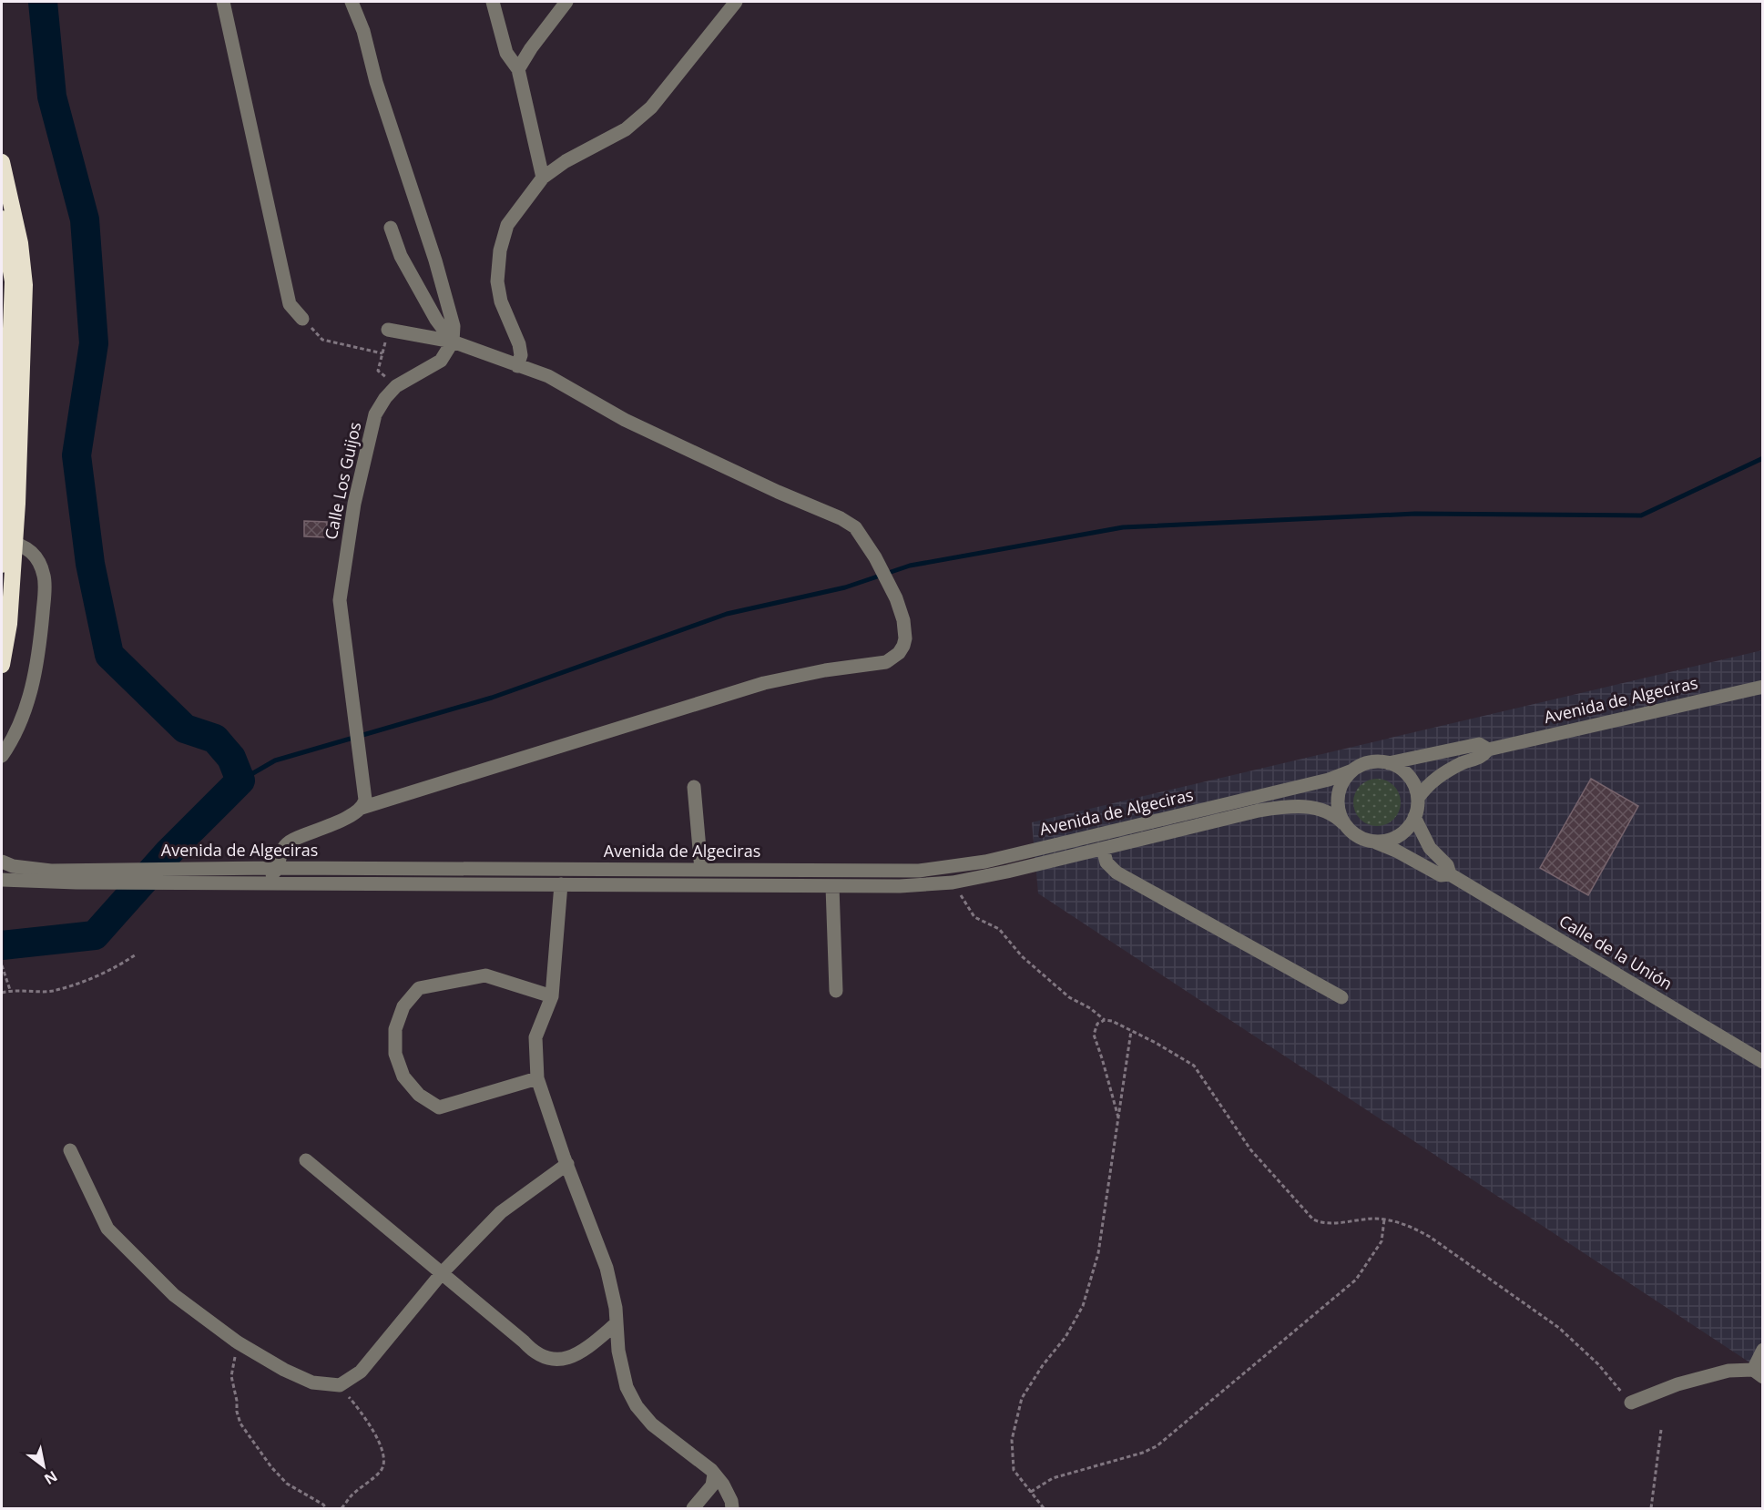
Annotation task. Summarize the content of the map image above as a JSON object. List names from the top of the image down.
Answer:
{
  "streets": {
    "street": ["Calle Los Guijos", "Avenida de Algeciras", "Calle de la Unión"]
  },
  "crossings": [
    ["Avenida de Algeciras", "Calle de la Unión"]
  ],
  "north": "bottom right"
}
